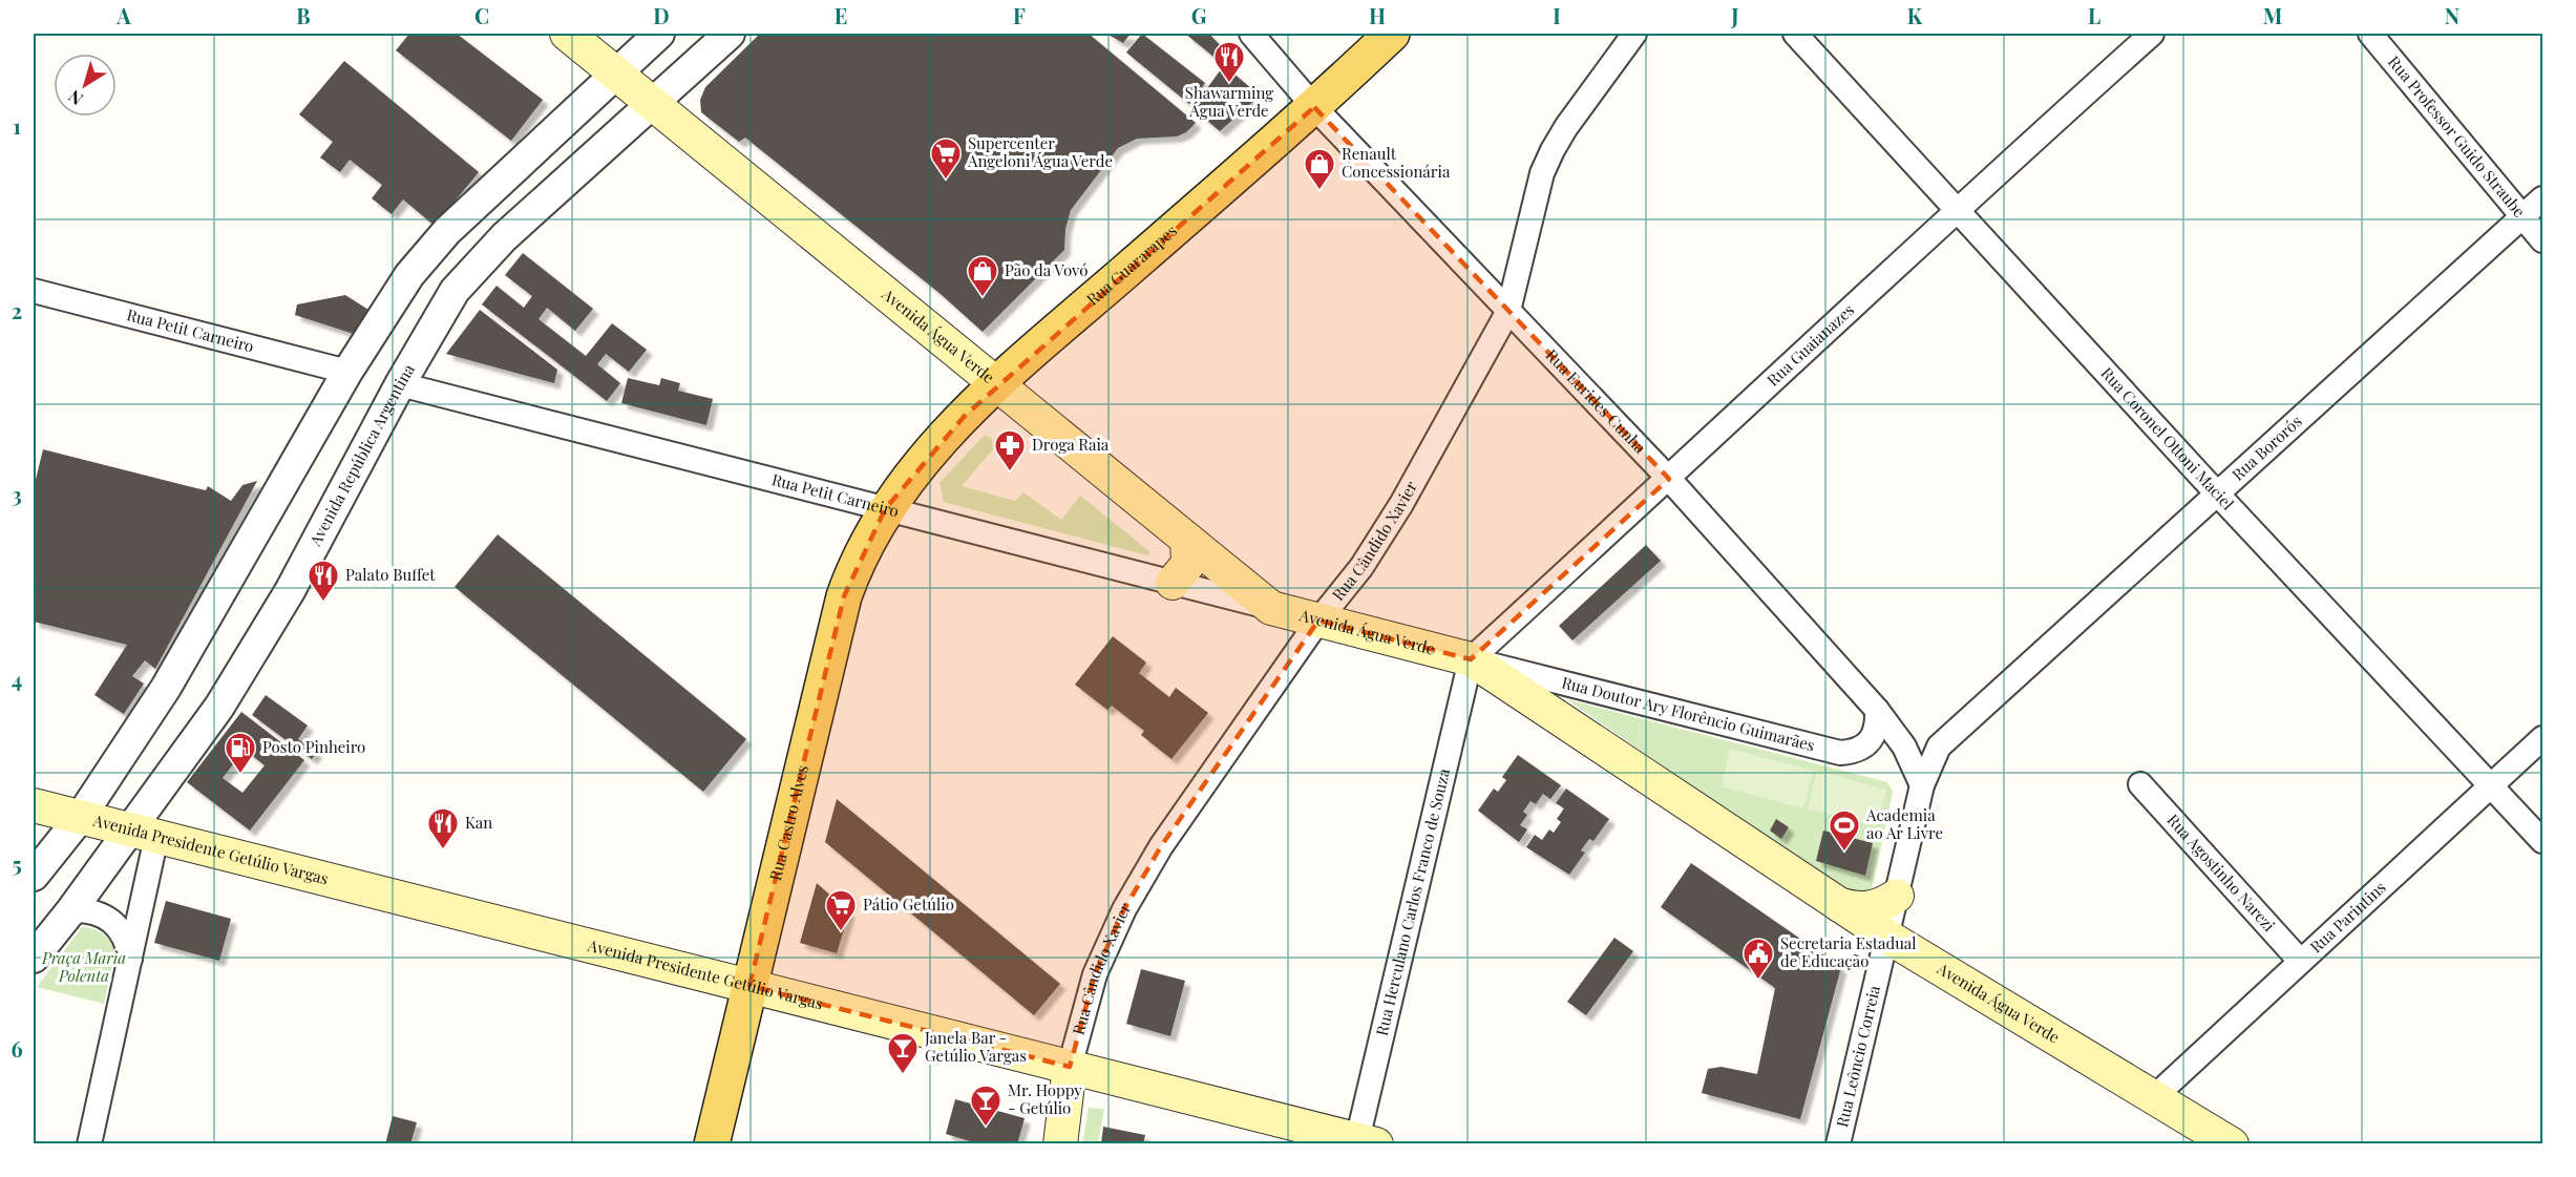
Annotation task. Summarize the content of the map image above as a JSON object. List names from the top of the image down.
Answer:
{
  "streets": {
    "main road": [
      "Rua Guararapes",
      "Avenida Água Verde",
      "Rua Cândido Xavier",
      "Rua Castro Alves",
      "Avenida Presidente Getúlio Vargas"
    ],
    "street": [
      "Rua Professor Guido Straube",
      "Rua Petit Carneiro",
      "Rua Guaianazes",
      "Rua Eurides Cunha",
      "Rua Coronel Ottoni Maciel",
      "Rua Bororós",
      "Avenida República Argentina",
      "Rua Doutor Ary Florêncio Guimarães",
      "Rua Agostinho Narezi",
      "Rua Herculano Carlos Franco de Souza",
      "Rua Parintins",
      "Rua Leôncio Correia"
    ]
  },
  "crossings": [
    ["Rua Professor Guido Straube", "Rua Bororós"],
    ["Rua Guararapes", "Rua Petit Carneiro"],
    ["Rua Guararapes", "Avenida Água Verde"],
    ["Rua Guararapes", "Rua Eurides Cunha"],
    ["Rua Guararapes", "Rua Castro Alves"],
    ["Rua Petit Carneiro", "Avenida Água Verde"],
    ["Rua Petit Carneiro", "Avenida República Argentina"],
    ["Rua Petit Carneiro", "Rua Castro Alves"],
    ["Avenida Água Verde", "Rua Guaianazes"],
    ["Avenida Água Verde", "Avenida República Argentina"],
    ["Avenida Água Verde", "Rua Cândido Xavier"],
    ["Avenida Água Verde", "Rua Doutor Ary Florêncio Guimarães"],
    ["Avenida Água Verde", "Rua Herculano Carlos Franco de Souza"],
    ["Avenida Água Verde", "Rua Parintins"],
    ["Avenida Água Verde", "Rua Leôncio Correia"],
    ["Rua Guaianazes", "Rua Eurides Cunha"],
    ["Rua Guaianazes", "Rua Coronel Ottoni Maciel"],
    ["Rua Guaianazes", "Rua Doutor Ary Florêncio Guimarães"],
    ["Rua Guaianazes", "Rua Herculano Carlos Franco de Souza"],
    ["Rua Eurides Cunha", "Rua Bororós"],
    ["Rua Eurides Cunha", "Rua Cândido Xavier"],
    ["Rua Eurides Cunha", "Rua Doutor Ary Florêncio Guimarães"],
    ["Rua Eurides Cunha", "Rua Leôncio Correia"],
    ["Rua Coronel Ottoni Maciel", "Rua Bororós"],
    ["Rua Coronel Ottoni Maciel", "Rua Parintins"],
    ["Rua Bororós", "Rua Leôncio Correia"],
    ["Avenida República Argentina", "Avenida Presidente Getúlio Vargas"],
    ["Rua Cândido Xavier", "Avenida Presidente Getúlio Vargas"],
    ["Rua Doutor Ary Florêncio Guimarães", "Rua Herculano Carlos Franco de Souza"],
    ["Rua Castro Alves", "Avenida Presidente Getúlio Vargas"],
    ["Avenida Presidente Getúlio Vargas", "Rua Herculano Carlos Franco de Souza"],
    ["Rua Agostinho Narezi", "Rua Parintins"]
  ],
  "parks": ["Praça Maria Polenta"],
  "places": {
    "restaurant": ["Shawarming Água Verde", "Palato Buffet", "Kan"],
    "supermarket": ["Supercenter Angeloni Água Verde", "Pátio Getúlio"],
    "shop": ["Renault Concessionária", "Pão da Vovó"],
    "pharmacy": ["Droga Raia"],
    "fuel station": ["Posto Pinheiro"],
    "sports": ["Academia ao Ar Livre"],
    "public building": ["Secretaria Estadual de Educação"],
    "bar": ["Janela Bar - Getúlio Vargas", "Mr. Hoppy - Getúlio"]
  },
  "north": "bottom left",
  "grid": {
    "columns": [
      "A",
      "B",
      "C",
      "D",
      "E",
      "F",
      "G",
      "H",
      "I",
      "J",
      "K",
      "L",
      "M",
      "N"
    ],
    "rows": [
      "1",
      "2",
      "3",
      "4",
      "5",
      "6"
    ]
  }
}
